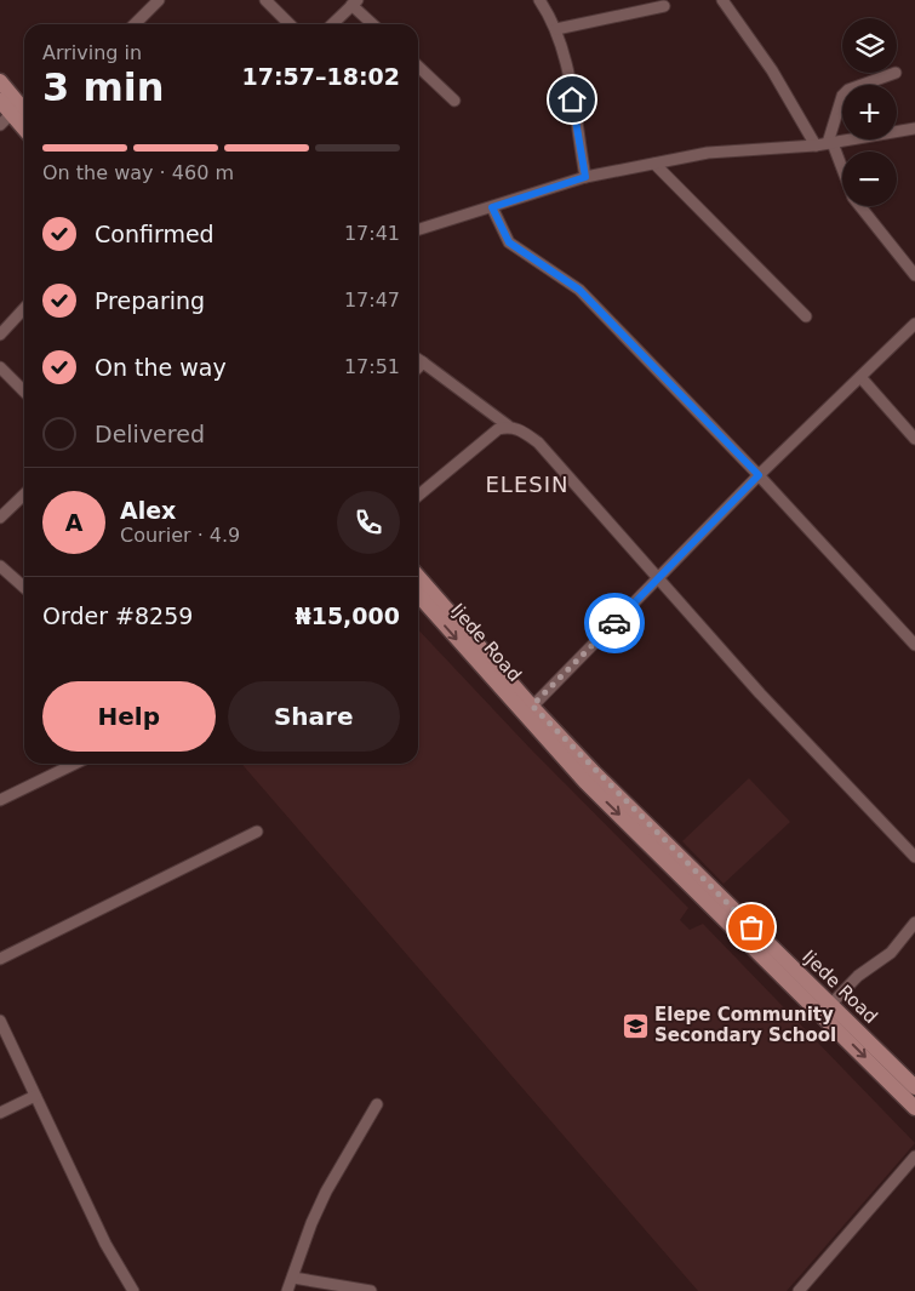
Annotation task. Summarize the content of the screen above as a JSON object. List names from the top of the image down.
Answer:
{
  "streets": {
    "main road": ["Ijede Road"]
  },
  "districts": ["ELESIN"],
  "places": {
    "school or university": ["Elepe Community Secondary School"]
  },
  "page": {
    "map_buttons": ["+", "−"],
    "heading": ["3 min", "Arriving in", "17:57–18:02"],
    "panel": [
      "Alex",
      "Courier · 4.9",
      "Order #8259",
      "₦15,000"
    ],
    "bar": "On the way · 460 m",
    "list": [
      ["Confirmed", "17:41"],
      ["Preparing", "17:47"],
      ["On the way", "17:51"],
      "Delivered"
    ],
    "round": "A",
    "buttons": ["Help", "Share"]
  }
}
